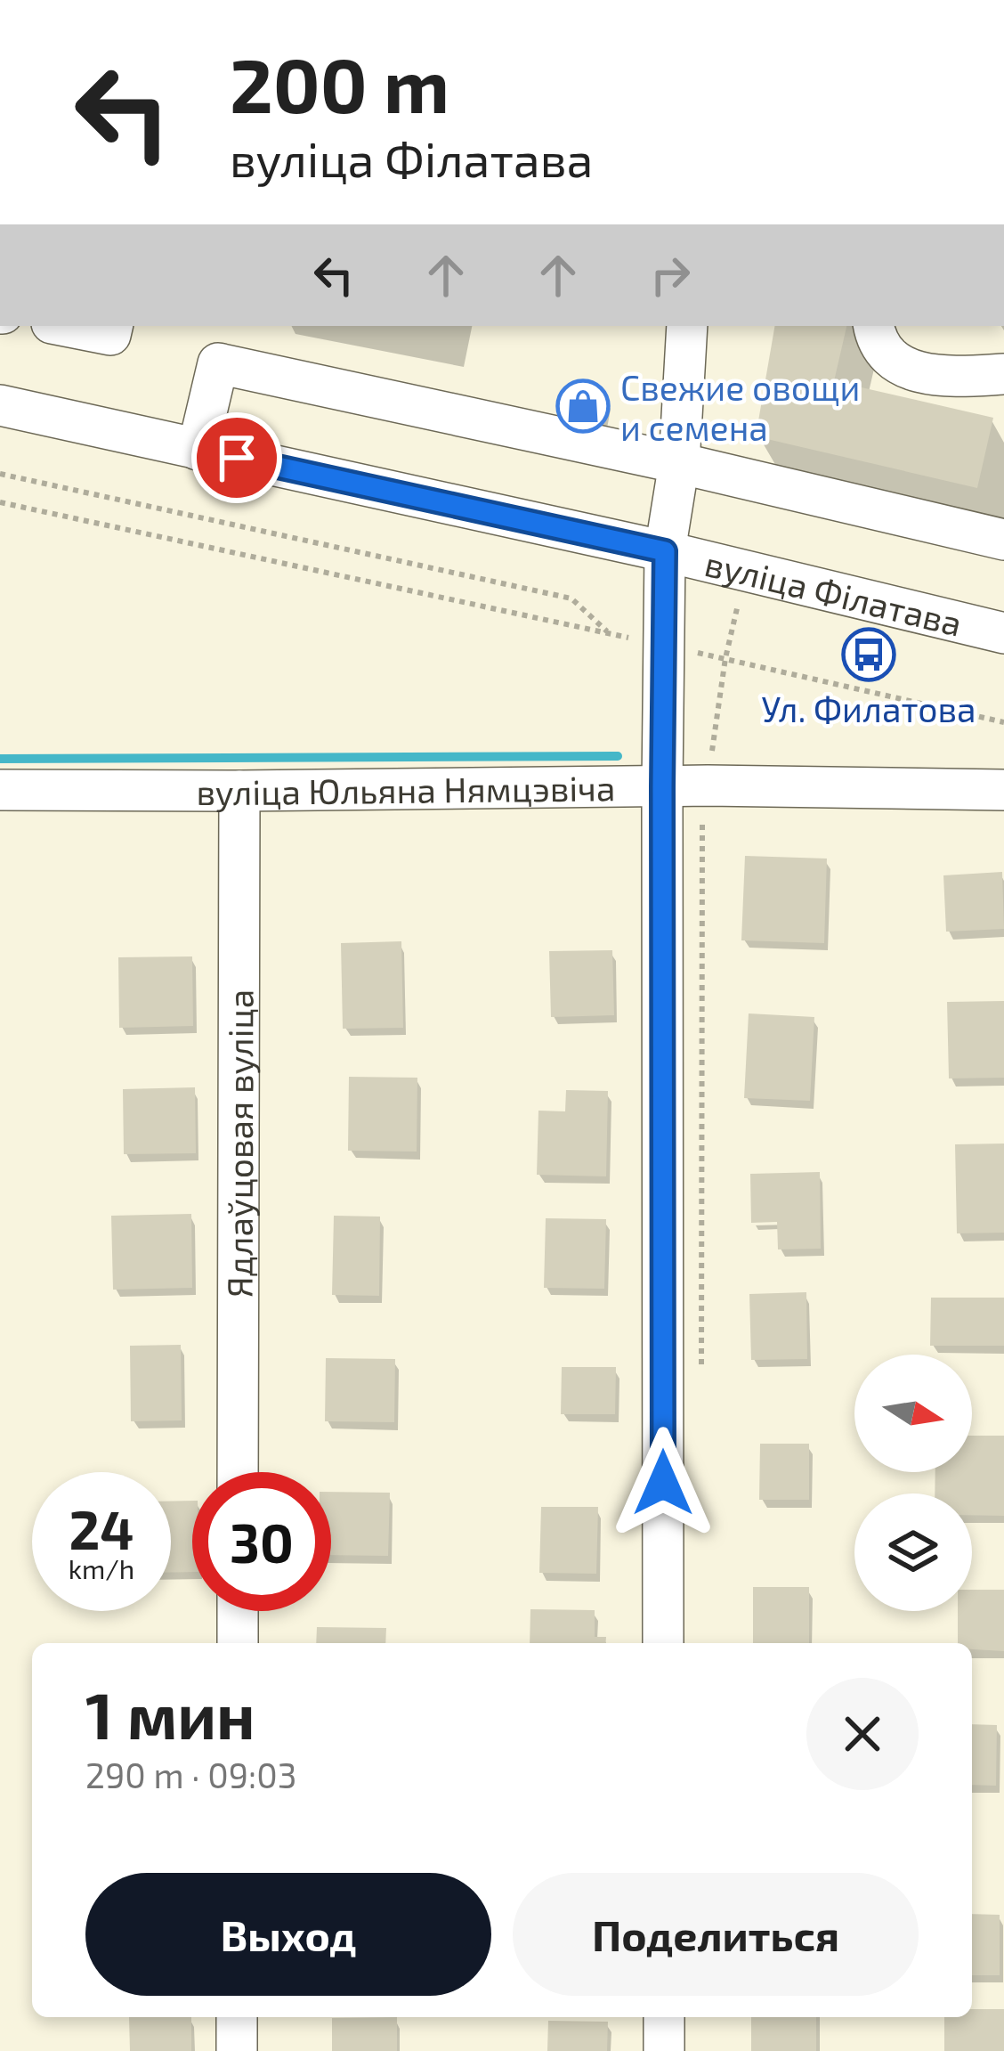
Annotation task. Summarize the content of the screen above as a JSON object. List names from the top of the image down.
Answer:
{
  "streets": {
    "street": ["вуліца Філатава", "вуліца Юльяна Нямцэвіча", "Ядлаўцовая вуліца"]
  },
  "crossings": [
    ["вуліца Філатава", "вуліца Юльяна Нямцэвіча"],
    ["вуліца Юльяна Нямцэвіча", "Ядлаўцовая вуліца"]
  ],
  "places": {
    "shop": ["Свежие овощи и семена"],
    "bus stop": ["Ул. Филатова"]
  },
  "north": "right",
  "page": {
    "turn": ["200 m", "вуліца Філатава"],
    "speed": "24 km/h",
    "limit": "30",
    "heading": ["1 мин", "290 m · 09:03"],
    "buttons": ["Выход", "Поделиться"]
  }
}
